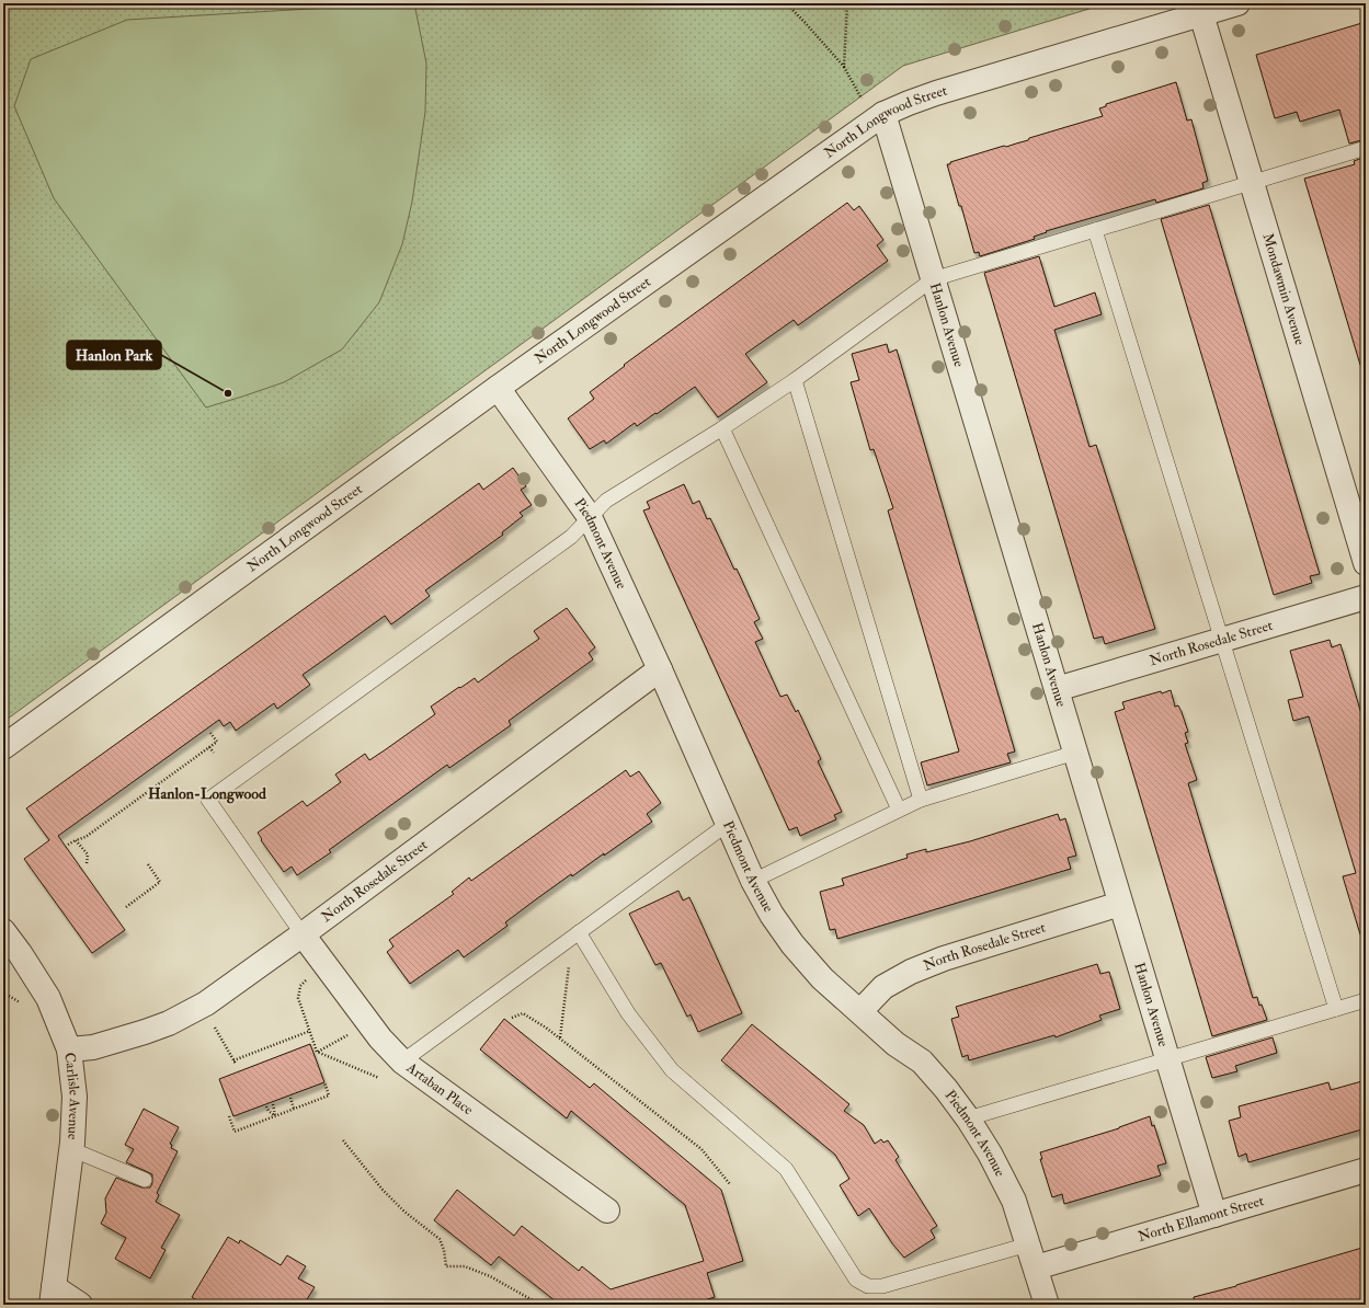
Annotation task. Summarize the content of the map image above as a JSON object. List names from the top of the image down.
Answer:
{
  "streets": {
    "street": [
      "North Longwood Street",
      "Mondawmin Avenue",
      "Hanlon Avenue",
      "Piedmont Avenue",
      "North Rosedale Street",
      "Artaban Place",
      "Carlisle Avenue",
      "North Ellamont Street"
    ]
  },
  "crossings": [
    ["North Longwood Street", "Mondawmin Avenue"],
    ["North Longwood Street", "Hanlon Avenue"],
    ["North Longwood Street", "Piedmont Avenue"],
    ["Hanlon Avenue", "North Rosedale Street"],
    ["Hanlon Avenue", "North Ellamont Street"],
    ["Piedmont Avenue", "North Rosedale Street"],
    ["Piedmont Avenue", "North Ellamont Street"],
    ["North Rosedale Street", "Artaban Place"],
    ["North Rosedale Street", "Carlisle Avenue"]
  ],
  "districts": ["Hanlon-Longwood"],
  "places": ["Hanlon Park"]
}
